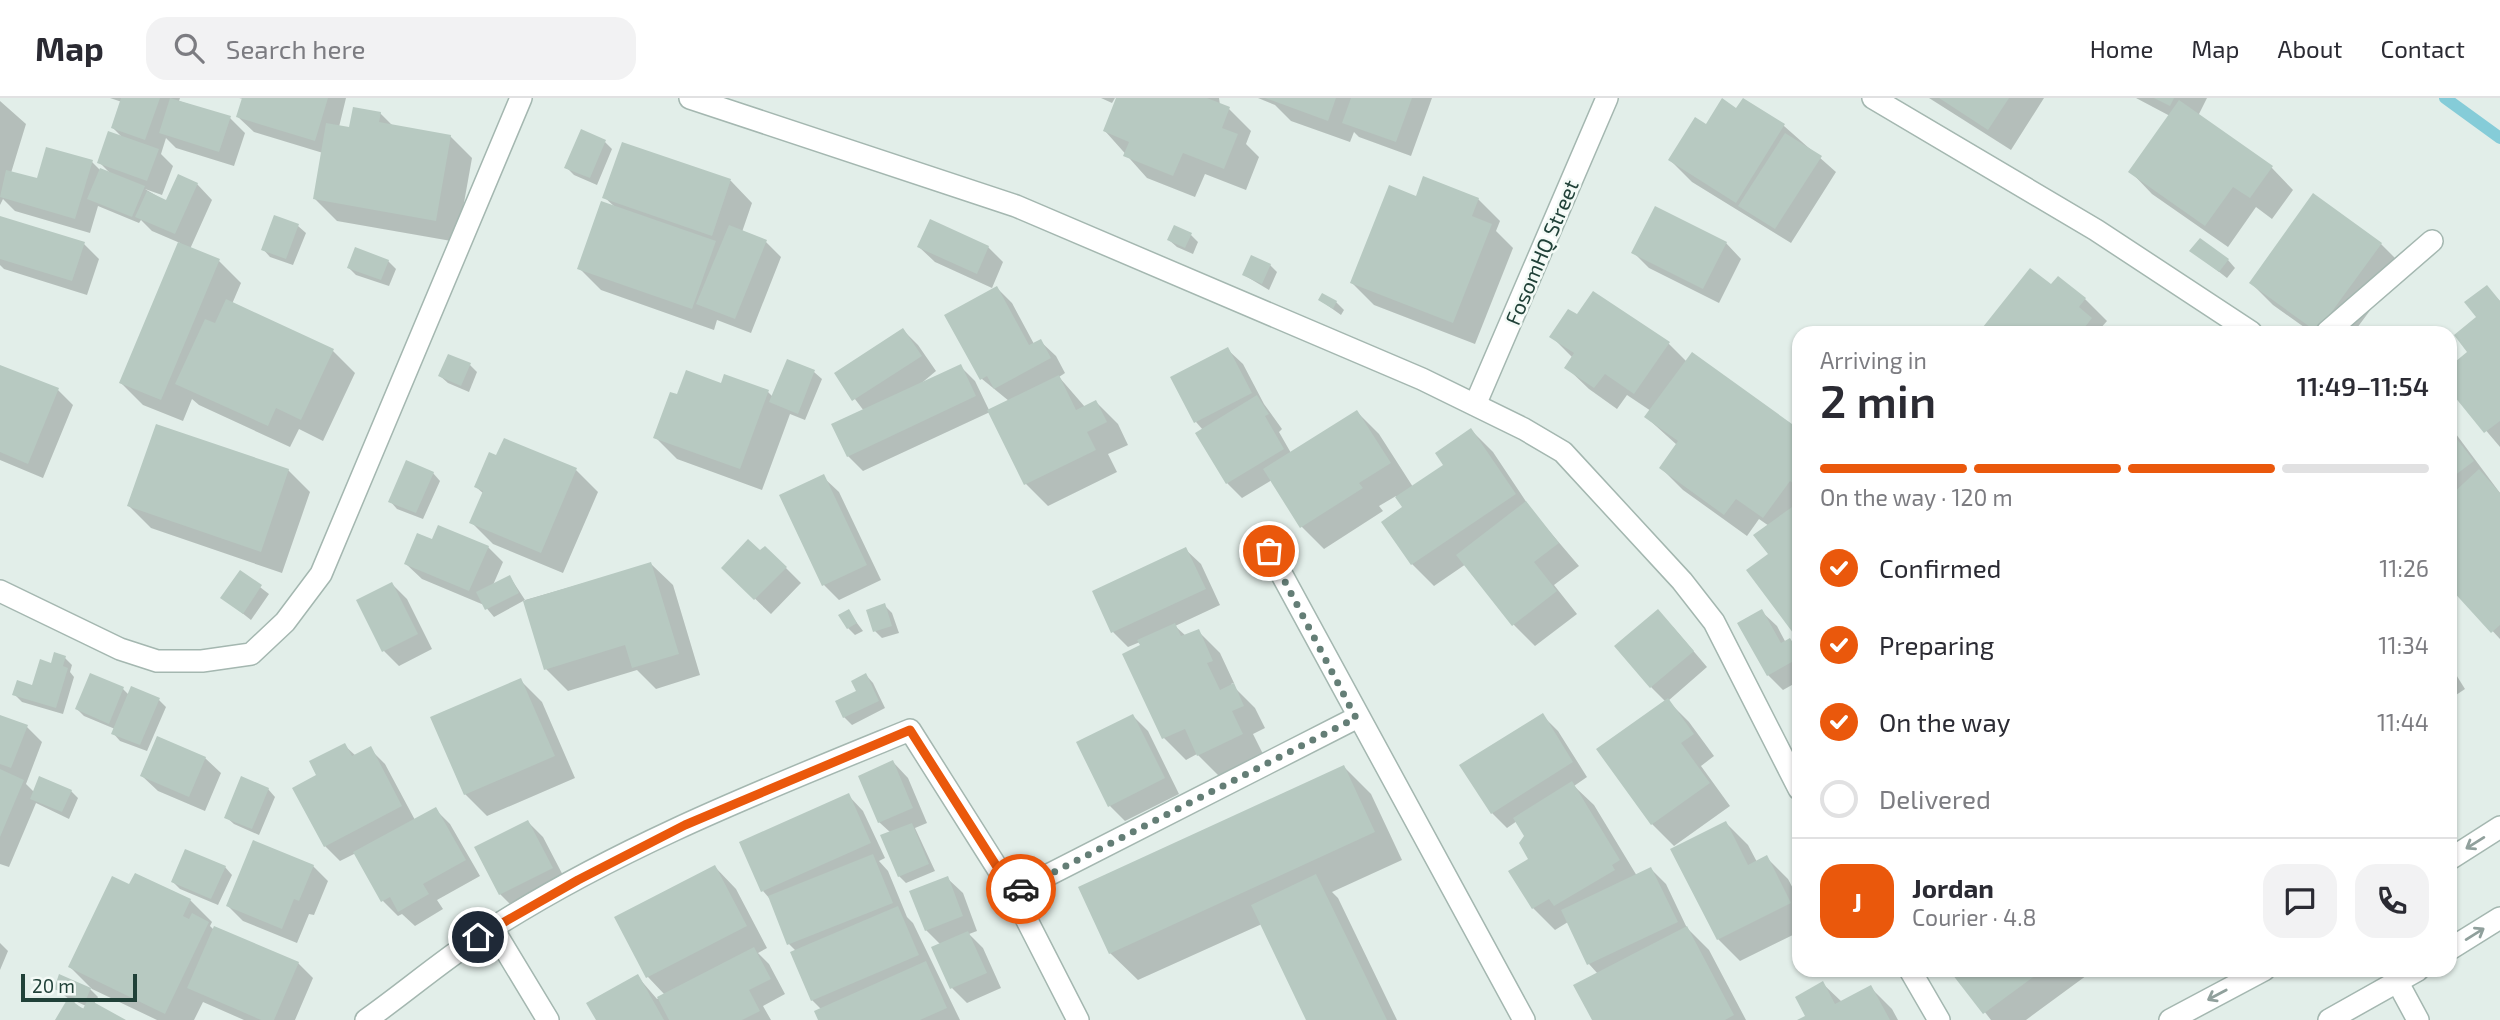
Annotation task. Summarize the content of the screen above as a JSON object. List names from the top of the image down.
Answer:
{
  "streets": {
    "street": ["FosomHQ Street"]
  },
  "scale_bar": "20 m",
  "page": {
    "header": "Map",
    "search": "Search here",
    "nav": [
      "Home",
      "Map",
      "About",
      "Contact"
    ],
    "heading": ["2 min", "Arriving in", "11:49–11:54"],
    "panel": ["Jordan", "Courier · 4.8"],
    "bar": "On the way · 120 m",
    "list": [
      ["Confirmed", "11:26"],
      ["Preparing", "11:34"],
      ["On the way", "11:44"],
      "Delivered"
    ],
    "round": "J",
    "scale": "20 m"
  }
}
